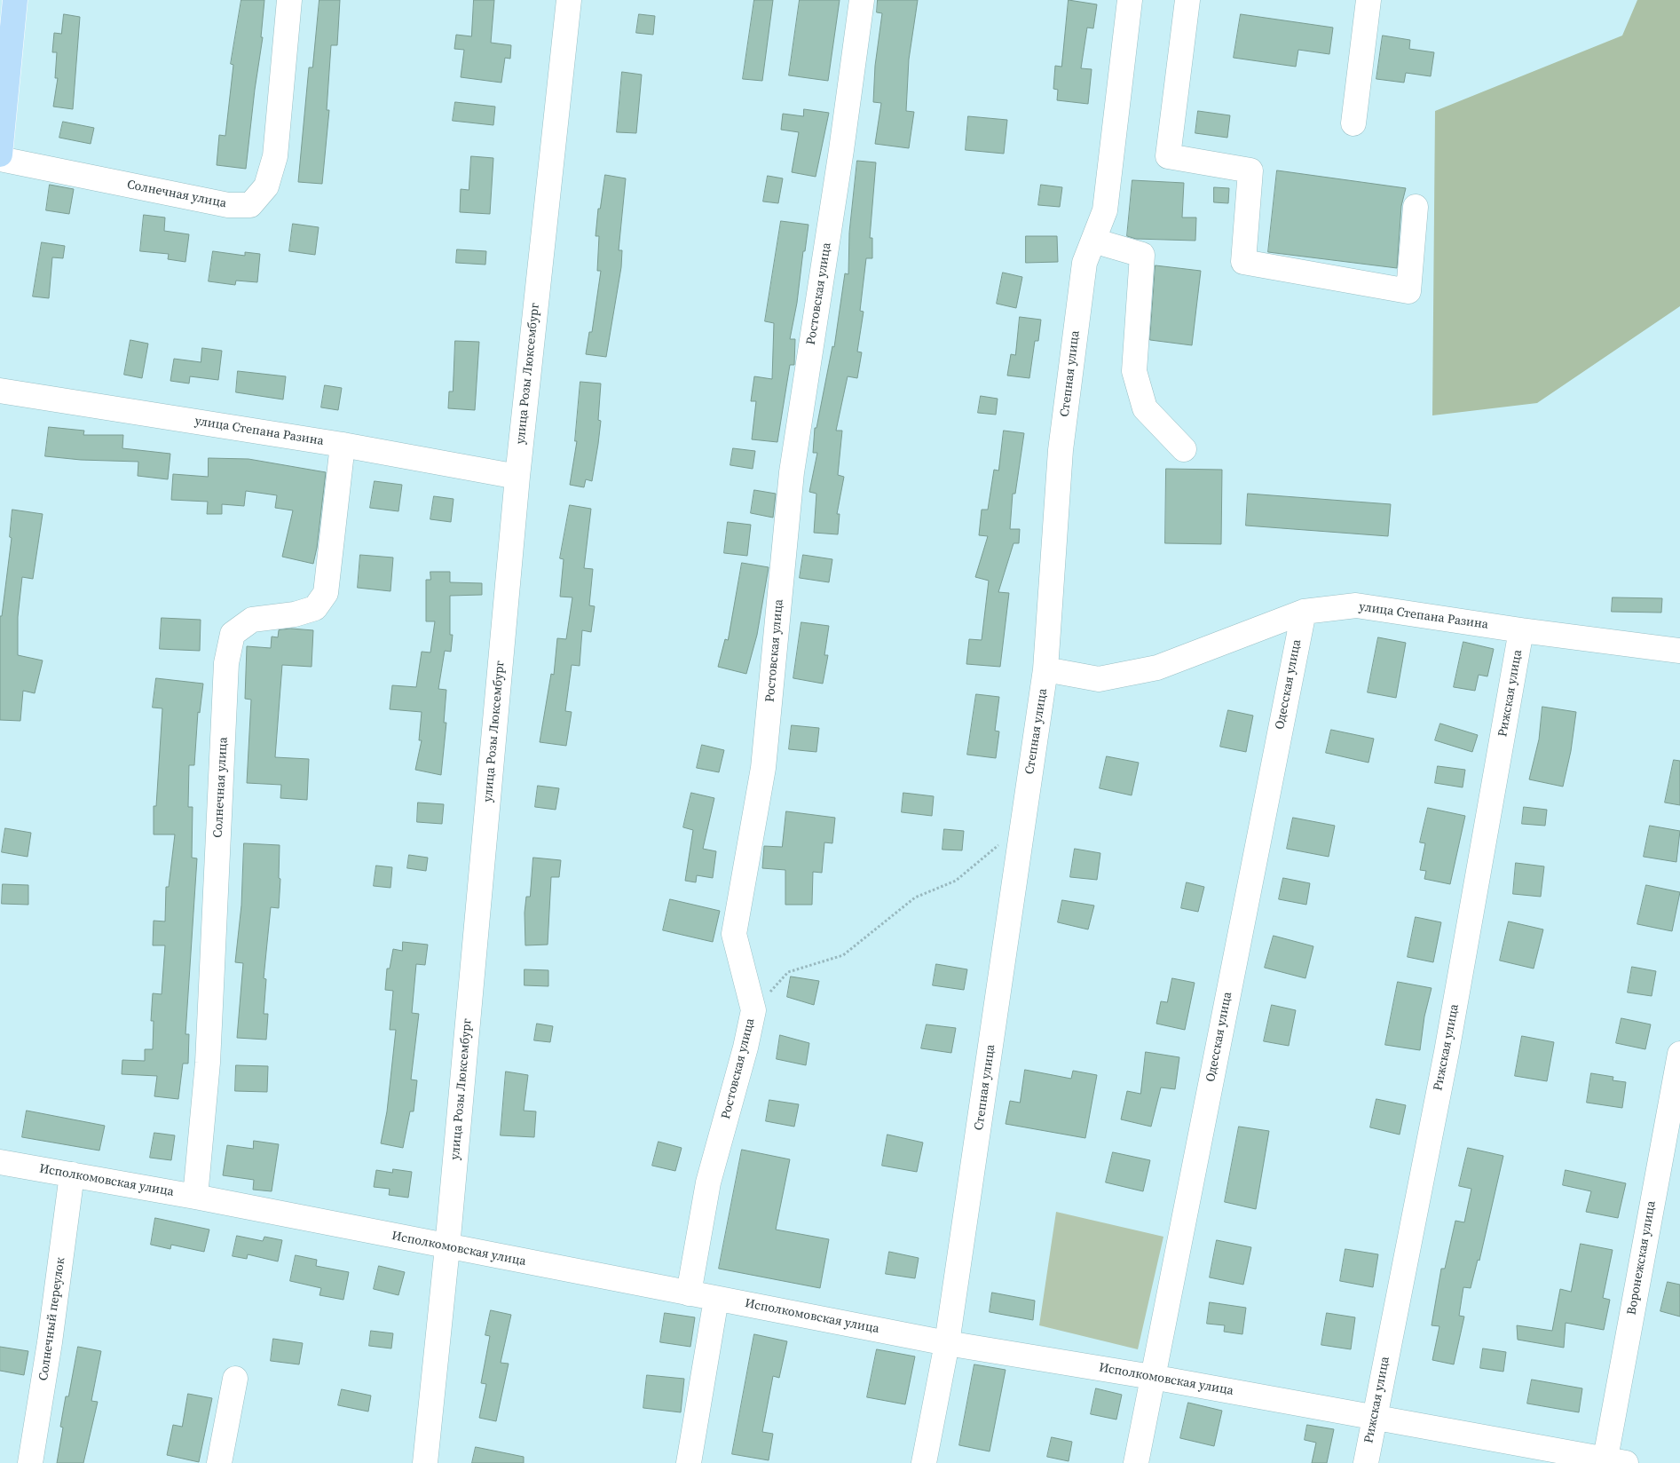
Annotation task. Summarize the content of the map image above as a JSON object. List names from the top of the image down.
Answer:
{
  "streets": {
    "street": [
      "Солнечная улица",
      "Ростовская улица",
      "улица Розы Люксембург",
      "Степная улица",
      "улица Степана Разина",
      "Одесская улица",
      "Рижская улица",
      "Исполкомовская улица",
      "Воронежская улица",
      "Солнечный переулок"
    ]
  },
  "crossings": [
    ["Солнечная улица", "улица Степана Разина"],
    ["Солнечная улица", "Исполкомовская улица"],
    ["Ростовская улица", "Исполкомовская улица"],
    ["улица Розы Люксембург", "улица Степана Разина"],
    ["улица Розы Люксембург", "Исполкомовская улица"],
    ["Степная улица", "улица Степана Разина"],
    ["Степная улица", "Исполкомовская улица"],
    ["улица Степана Разина", "Одесская улица"],
    ["улица Степана Разина", "Рижская улица"],
    ["Одесская улица", "Исполкомовская улица"],
    ["Рижская улица", "Исполкомовская улица"],
    ["Исполкомовская улица", "Воронежская улица"],
    ["Исполкомовская улица", "Солнечный переулок"]
  ]
}
